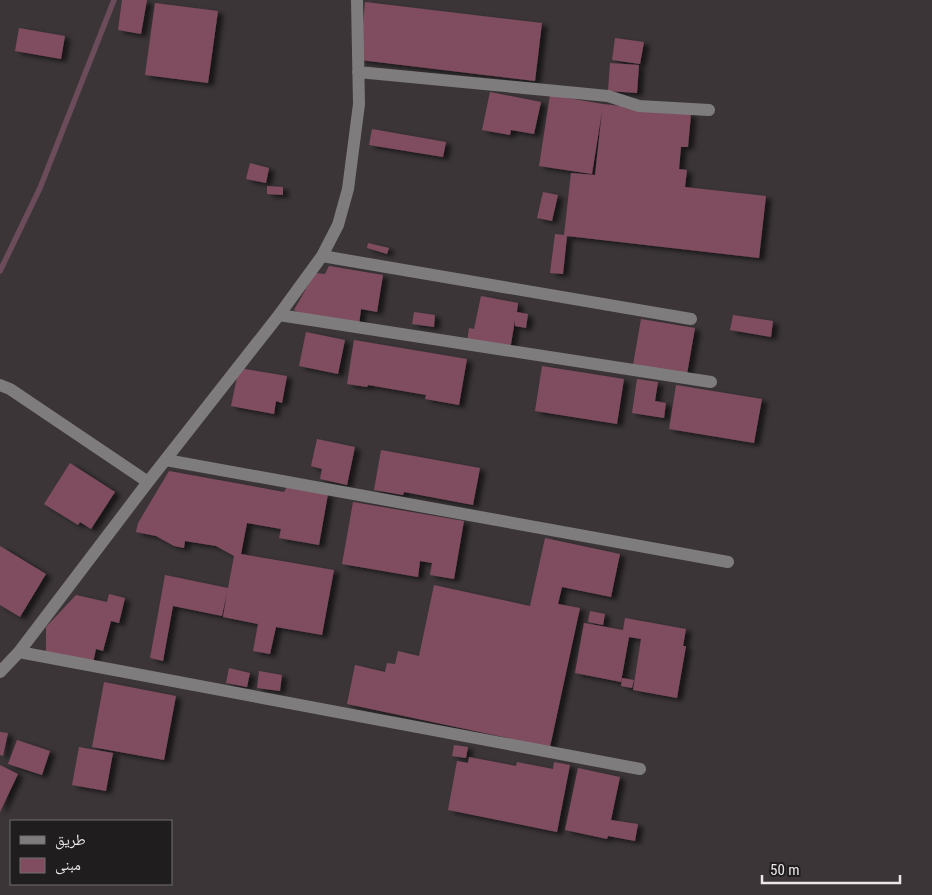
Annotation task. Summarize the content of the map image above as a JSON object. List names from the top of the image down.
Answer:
{
  "legend": ["طريق", "مبنى"],
  "scale_bar": "50 m"
}
